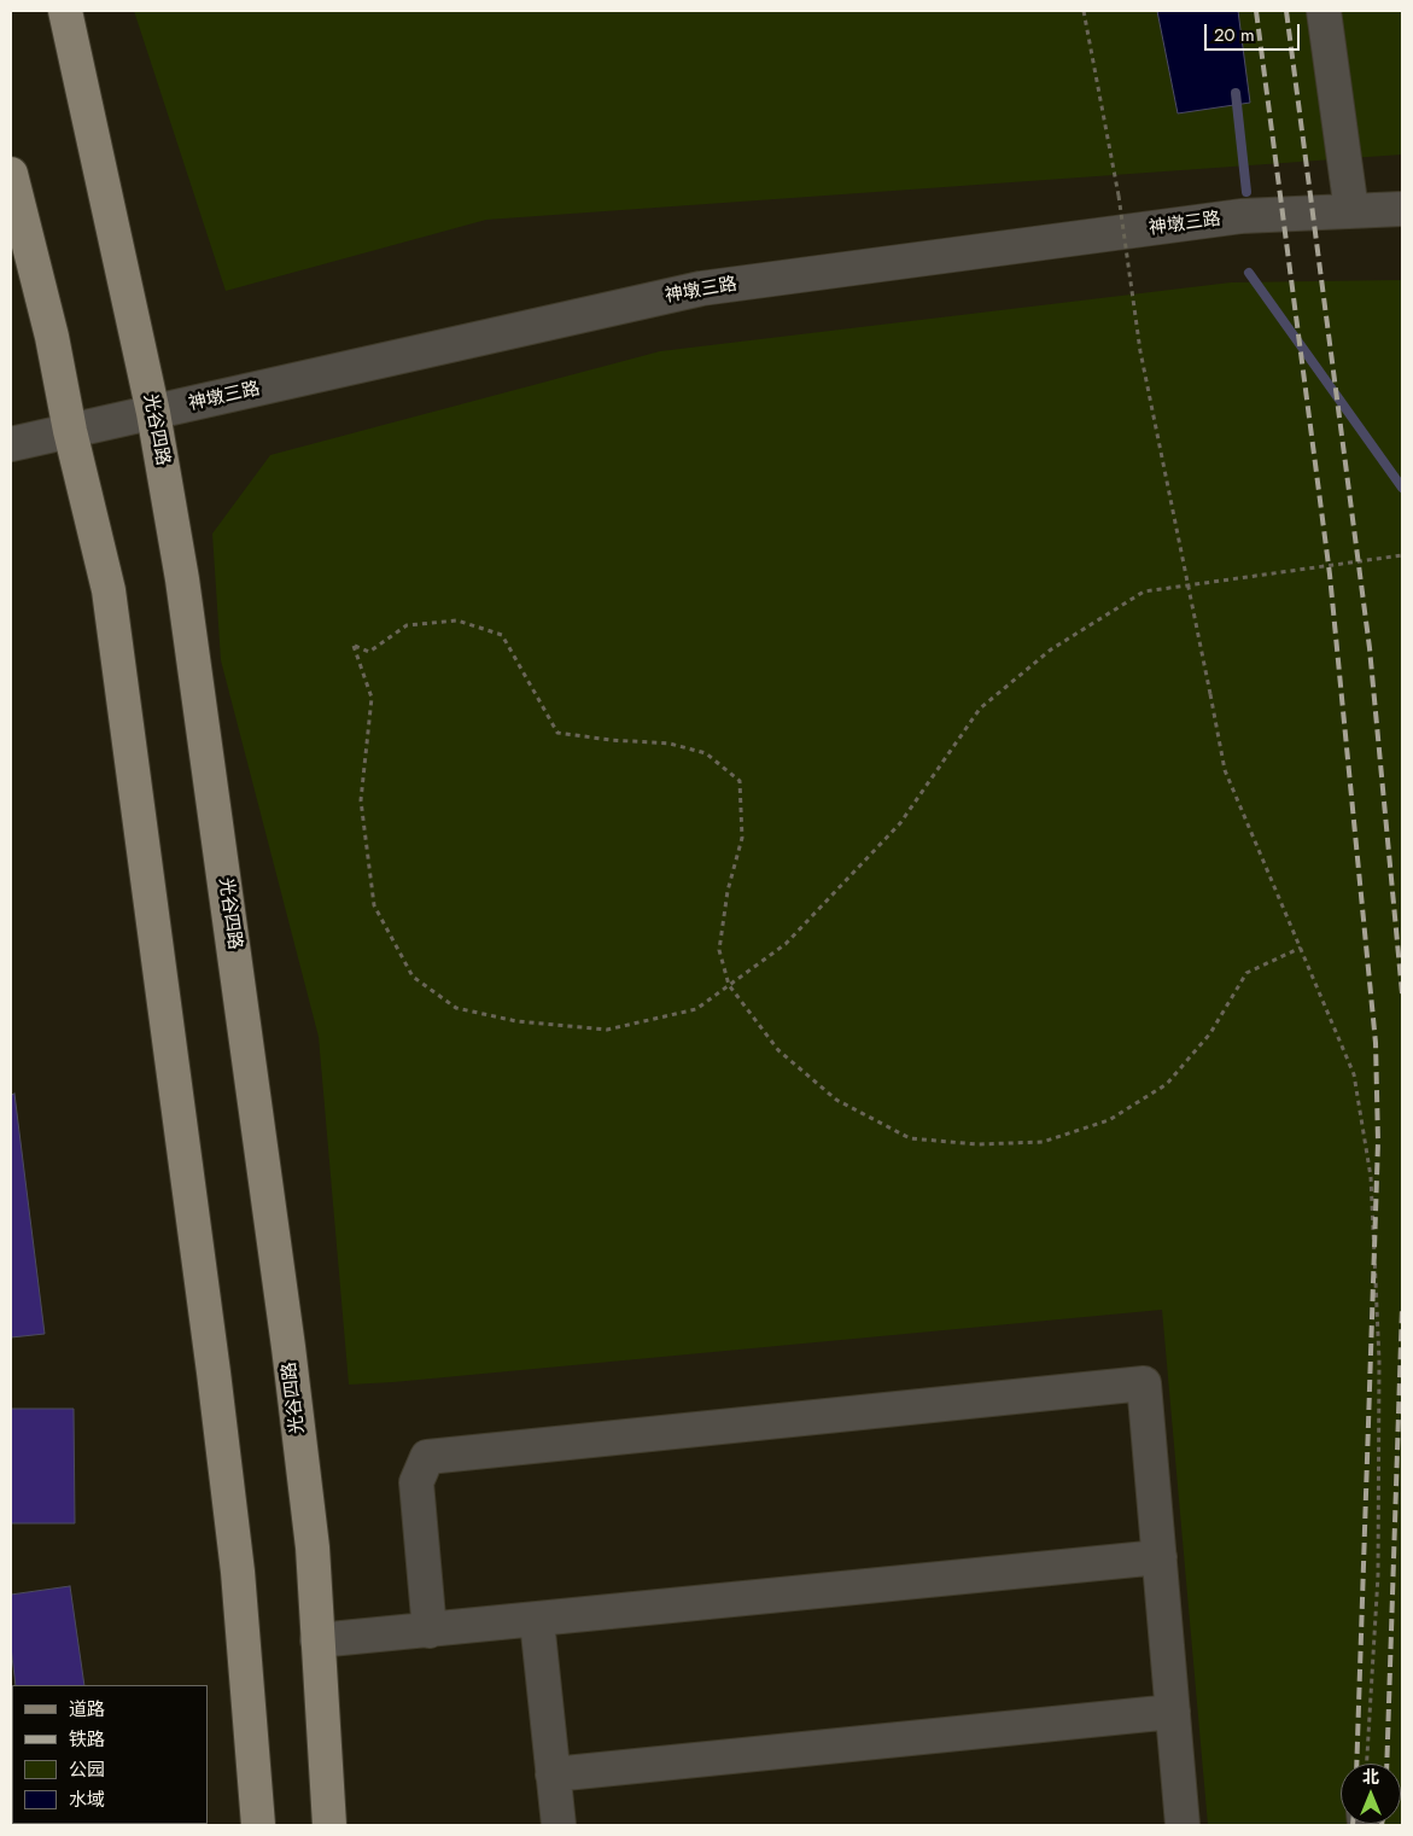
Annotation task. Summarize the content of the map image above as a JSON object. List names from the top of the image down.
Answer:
{
  "streets": {
    "main road": ["光谷四路"],
    "street": ["神墩三路"]
  },
  "crossings": [
    ["神墩三路", "光谷四路"]
  ],
  "legend": [
    "道路",
    "铁路",
    "公园",
    "水域"
  ],
  "scale_bar": "20 m",
  "north": "top"
}
